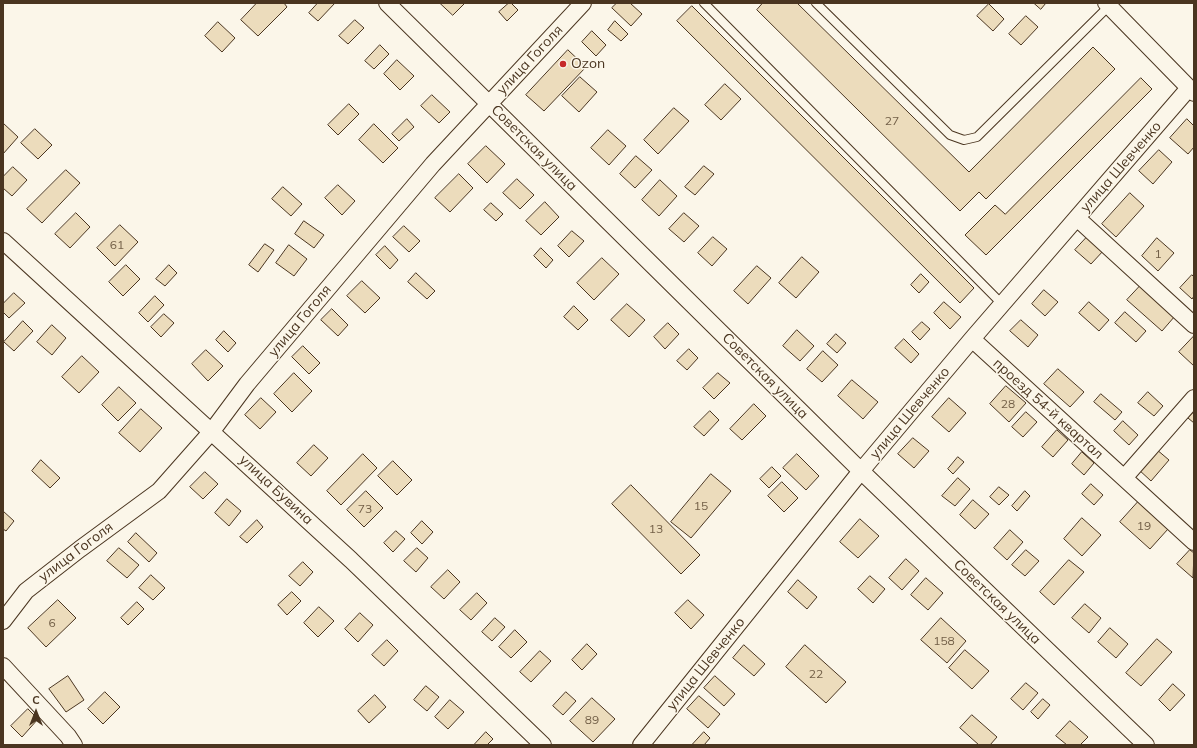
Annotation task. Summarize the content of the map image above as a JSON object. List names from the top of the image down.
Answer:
{
  "streets": {
    "street": [
      "улица Гоголя",
      "Советская улица",
      "улица Шевченко",
      "проезд 54-й квартал",
      "улица Бувина"
    ]
  },
  "crossings": [
    ["улица Гоголя", "Советская улица"],
    ["улица Гоголя", "улица Бувина"],
    ["Советская улица", "улица Шевченко"],
    ["улица Шевченко", "проезд 54-й квартал"]
  ],
  "places": ["Ozon"],
  "house_numbers": [
    "27",
    "61",
    "1",
    "28",
    "15",
    "73",
    "19",
    "13",
    "6",
    "158",
    "22",
    "89"
  ],
  "north": "top"
}
